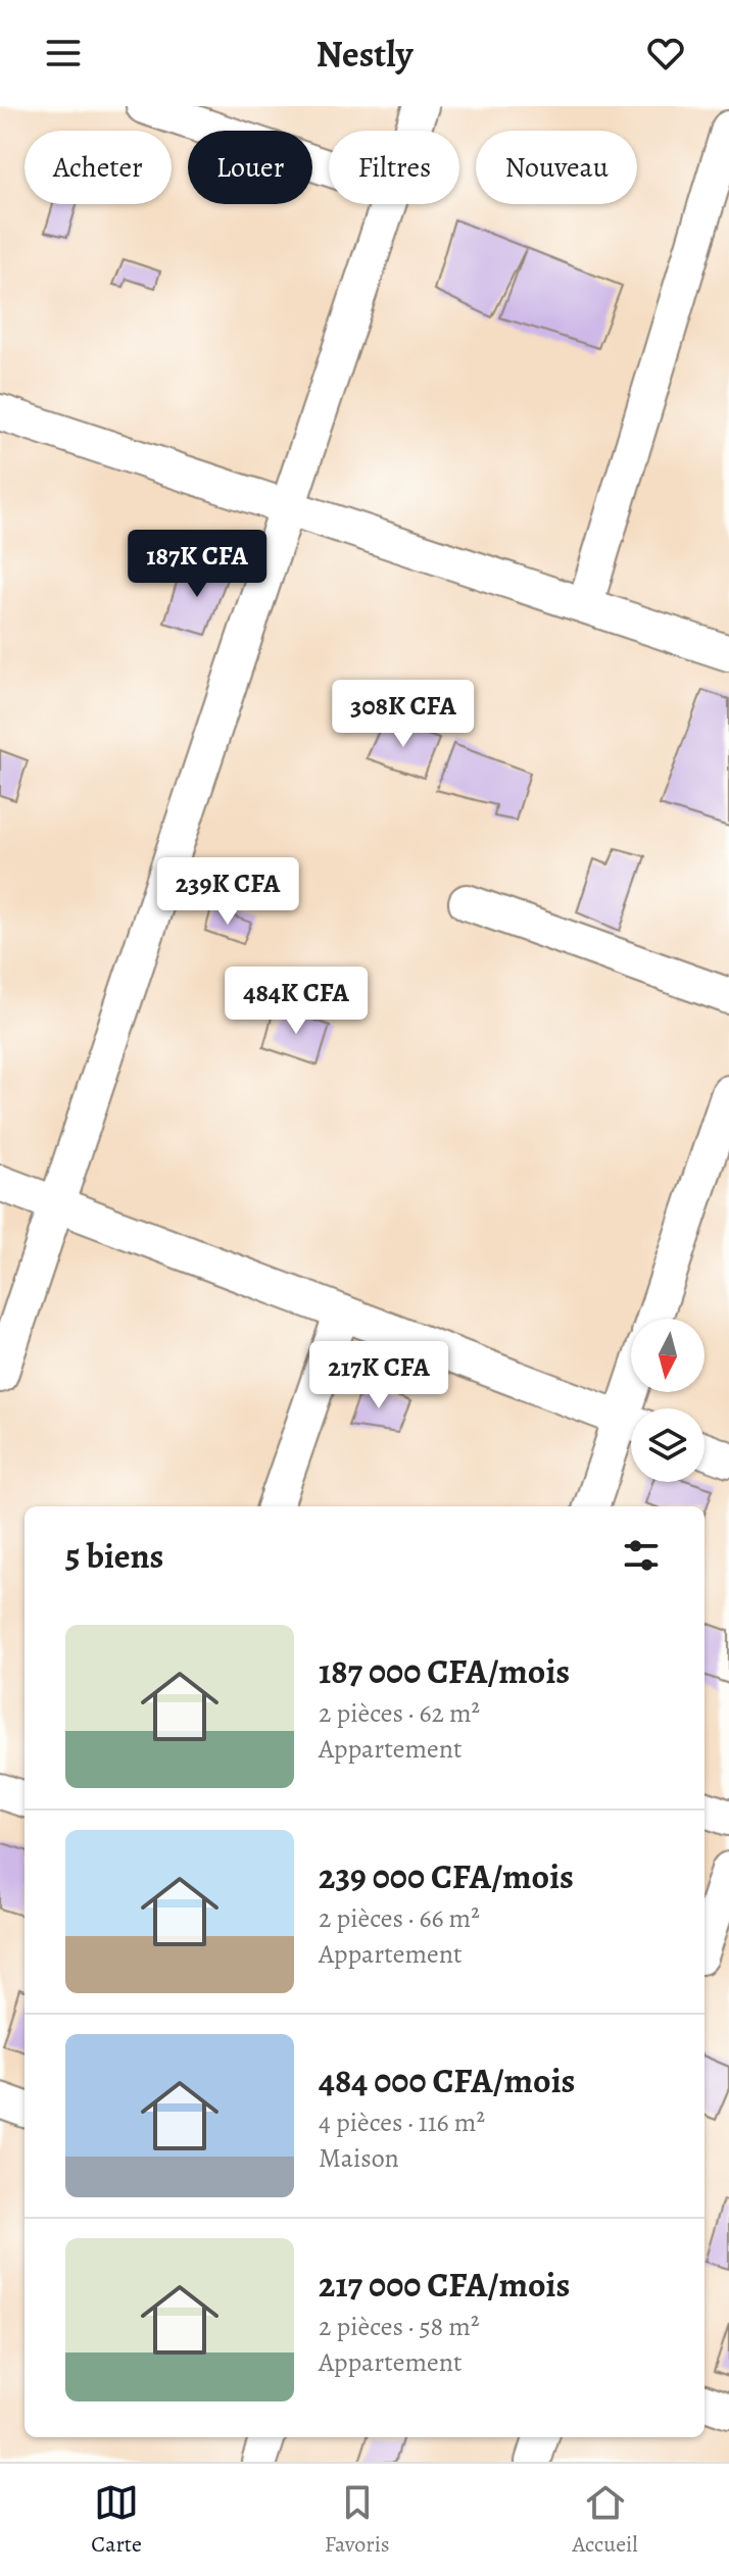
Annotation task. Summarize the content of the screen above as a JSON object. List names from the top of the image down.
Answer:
{
  "north": "bottom",
  "page": {
    "header": "Nestly",
    "chip": [
      "Acheter",
      "Louer",
      "Filtres",
      "Nouveau"
    ],
    "price": [
      "187K CFA",
      "308K CFA",
      "239K CFA",
      "484K CFA",
      "217K CFA"
    ],
    "heading": "5 biens",
    "list": [
      {
        "name": "187 000 CFA/mois",
        "note": "2 pièces · 62 m² · Appartement"
      },
      {
        "name": "239 000 CFA/mois",
        "note": "2 pièces · 66 m² · Appartement"
      },
      {
        "name": "484 000 CFA/mois",
        "note": "4 pièces · 116 m² · Maison"
      },
      {
        "name": "217 000 CFA/mois",
        "note": "2 pièces · 58 m² · Appartement"
      }
    ],
    "tabs": ["Carte", "Favoris", "Accueil"]
  }
}
